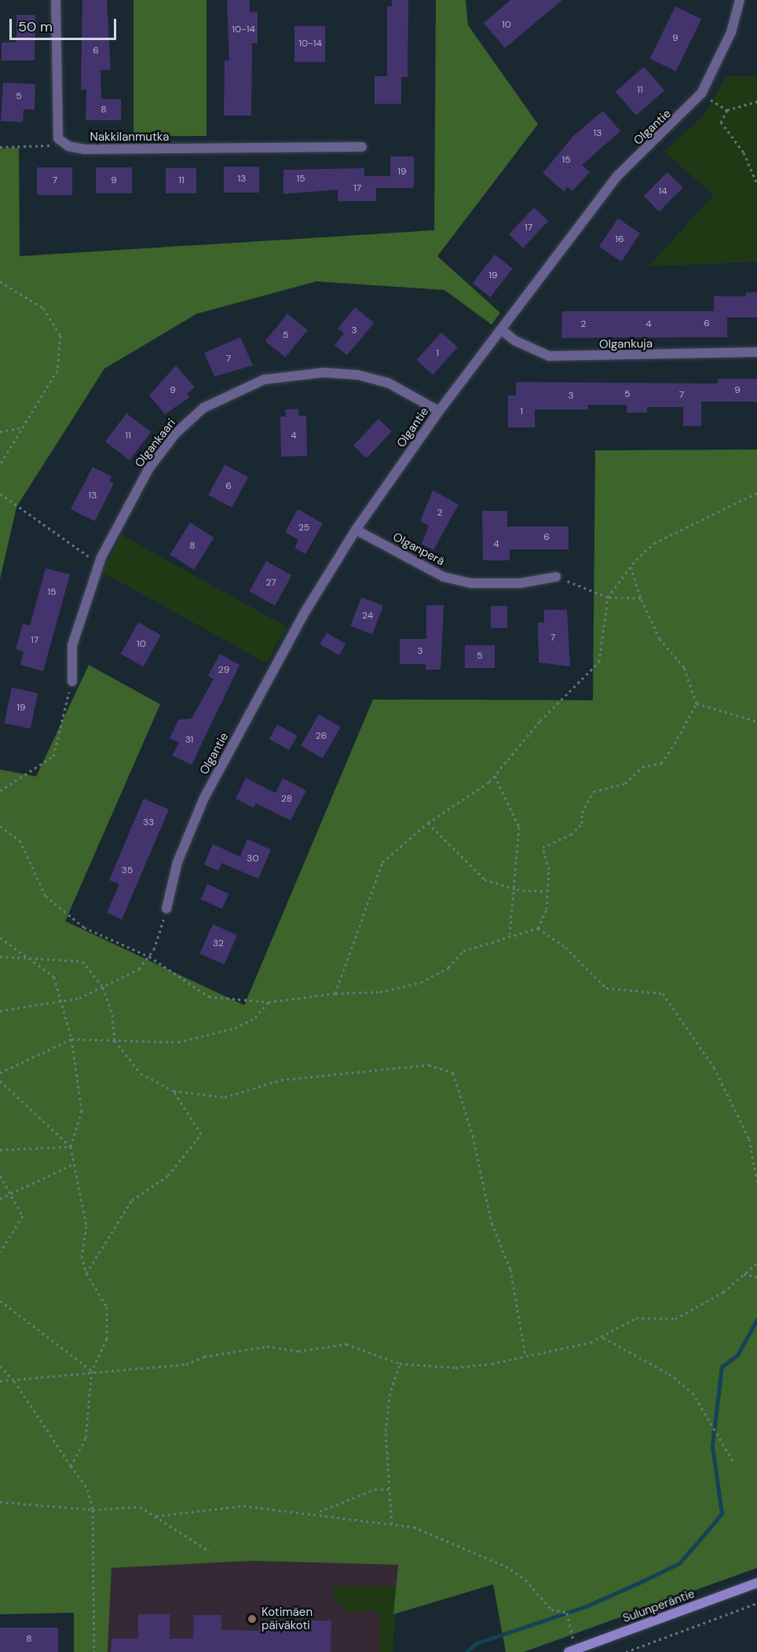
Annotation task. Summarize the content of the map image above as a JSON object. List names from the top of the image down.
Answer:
{
  "streets": {
    "street": [
      "Olgantie",
      "Nakkilanmutka",
      "Olgankuja",
      "Olgankaari",
      "Olganperä",
      "Sulunperäntie"
    ]
  },
  "crossings": [
    ["Olgantie", "Olgankuja"],
    ["Olgantie", "Olgankaari"],
    ["Olgantie", "Olganperä"]
  ],
  "places": ["Kotimäen päiväkoti"],
  "house_numbers": [
    "10",
    "10-14",
    "9",
    "10-14",
    "6",
    "11",
    "5",
    "8",
    "13",
    "15",
    "19",
    "13",
    "15",
    "7",
    "9",
    "11",
    "17",
    "14",
    "17",
    "16",
    "19",
    "6",
    "2",
    "4",
    "3",
    "5",
    "1",
    "7",
    "9",
    "9",
    "5",
    "7",
    "3",
    "1",
    "11",
    "4",
    "6",
    "13",
    "2",
    "25",
    "6",
    "4",
    "8",
    "27",
    "15",
    "24",
    "7",
    "17",
    "10",
    "3",
    "5",
    "29",
    "19",
    "26",
    "31",
    "28",
    "33",
    "30",
    "35",
    "32",
    "8"
  ],
  "scale_bar": "50 m"
}
